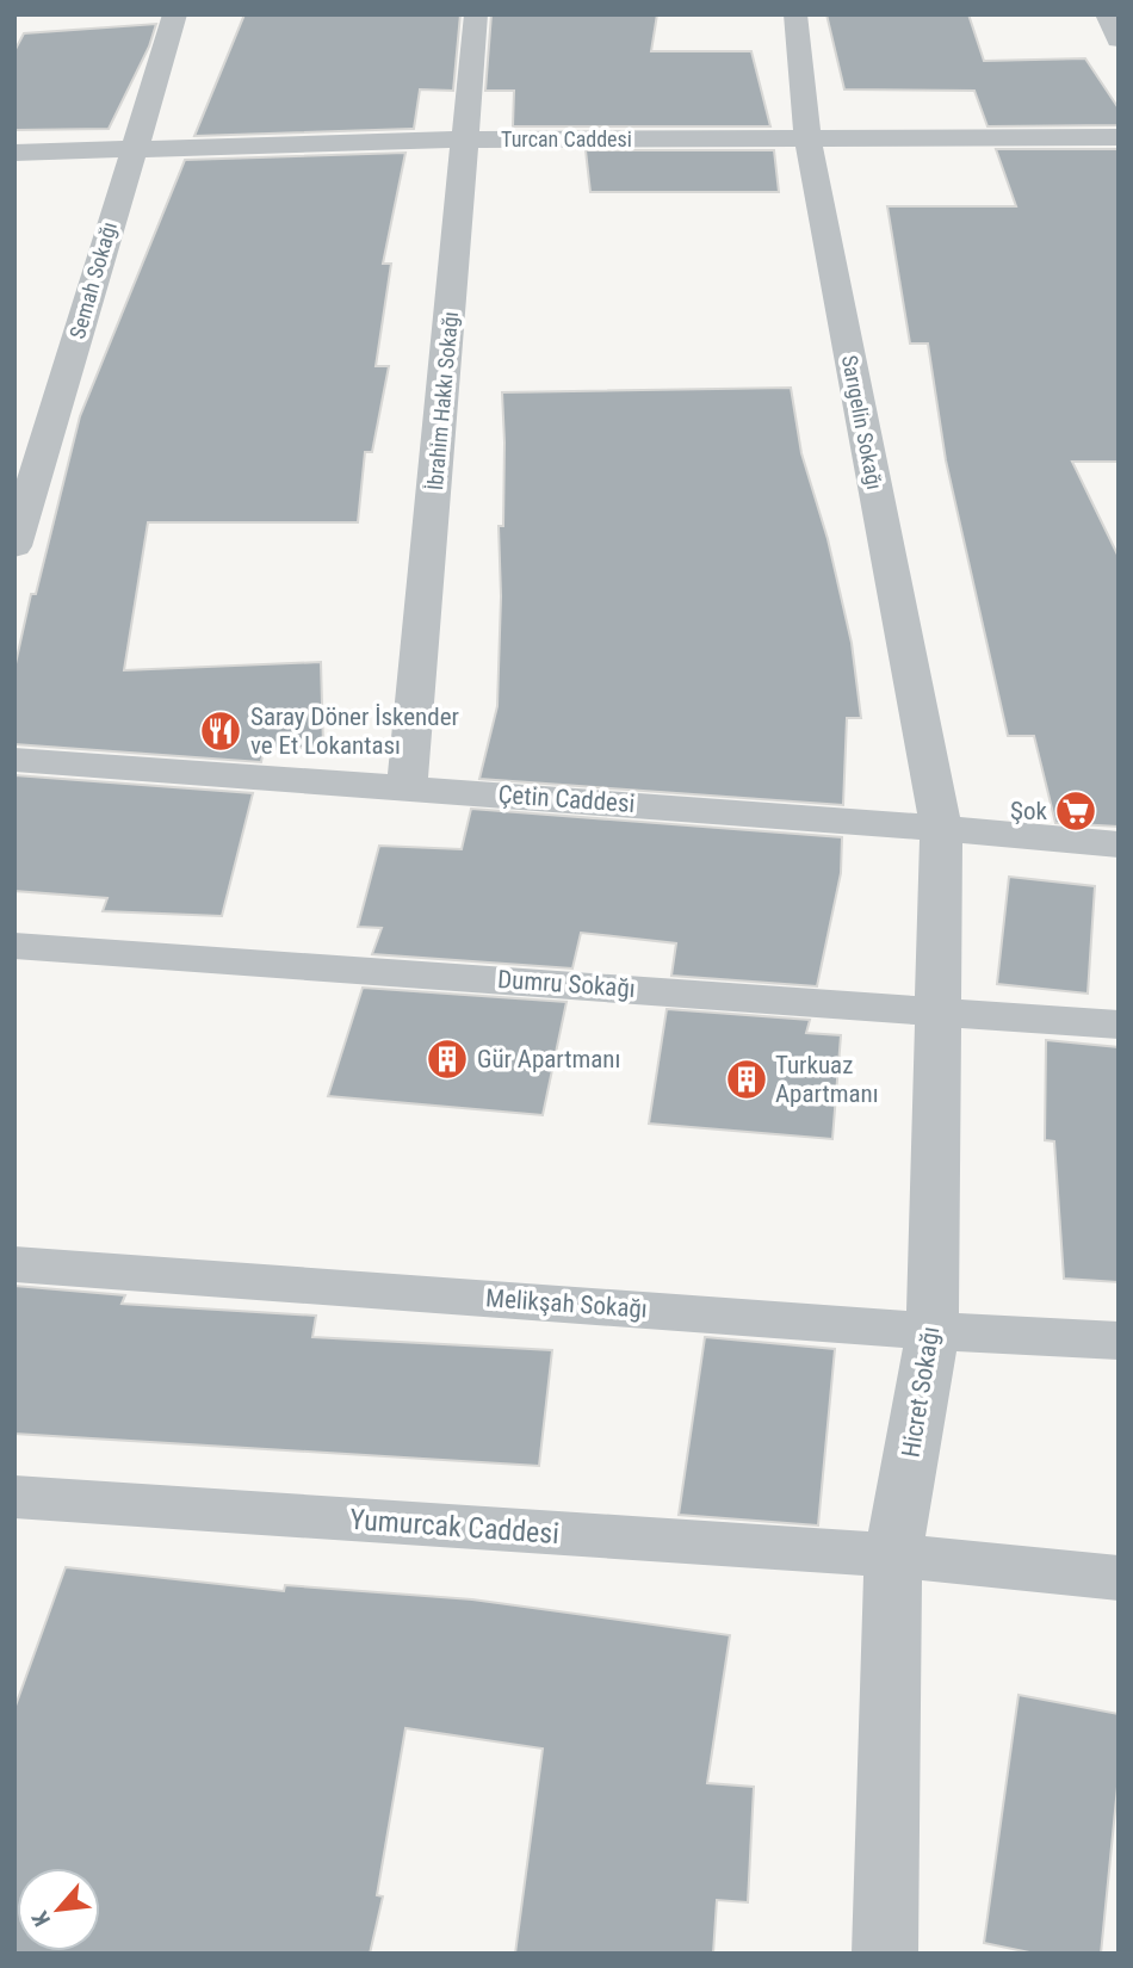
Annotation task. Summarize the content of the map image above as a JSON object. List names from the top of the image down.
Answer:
{
  "streets": {
    "street": [
      "Turcan Caddesi",
      "Semah Sokağı",
      "İbrahim Hakkı Sokağı",
      "Sarıgelin Sokağı",
      "Çetin Caddesi",
      "Dumru Sokağı",
      "Melikşah Sokağı",
      "Hicret Sokağı",
      "Yumurcak Caddesi"
    ]
  },
  "crossings": [
    ["Turcan Caddesi", "Semah Sokağı"],
    ["Turcan Caddesi", "İbrahim Hakkı Sokağı"],
    ["Turcan Caddesi", "Sarıgelin Sokağı"],
    ["İbrahim Hakkı Sokağı", "Çetin Caddesi"],
    ["Sarıgelin Sokağı", "Çetin Caddesi"],
    ["Sarıgelin Sokağı", "Hicret Sokağı"],
    ["Çetin Caddesi", "Hicret Sokağı"],
    ["Dumru Sokağı", "Hicret Sokağı"],
    ["Melikşah Sokağı", "Hicret Sokağı"],
    ["Hicret Sokağı", "Yumurcak Caddesi"]
  ],
  "places": {
    "restaurant": ["Saray Döner İskender ve Et Lokantası"],
    "supermarket": ["Şok"],
    "building": ["Gür Apartmanı", "Turkuaz Apartmanı"]
  },
  "north": "bottom left"
}
